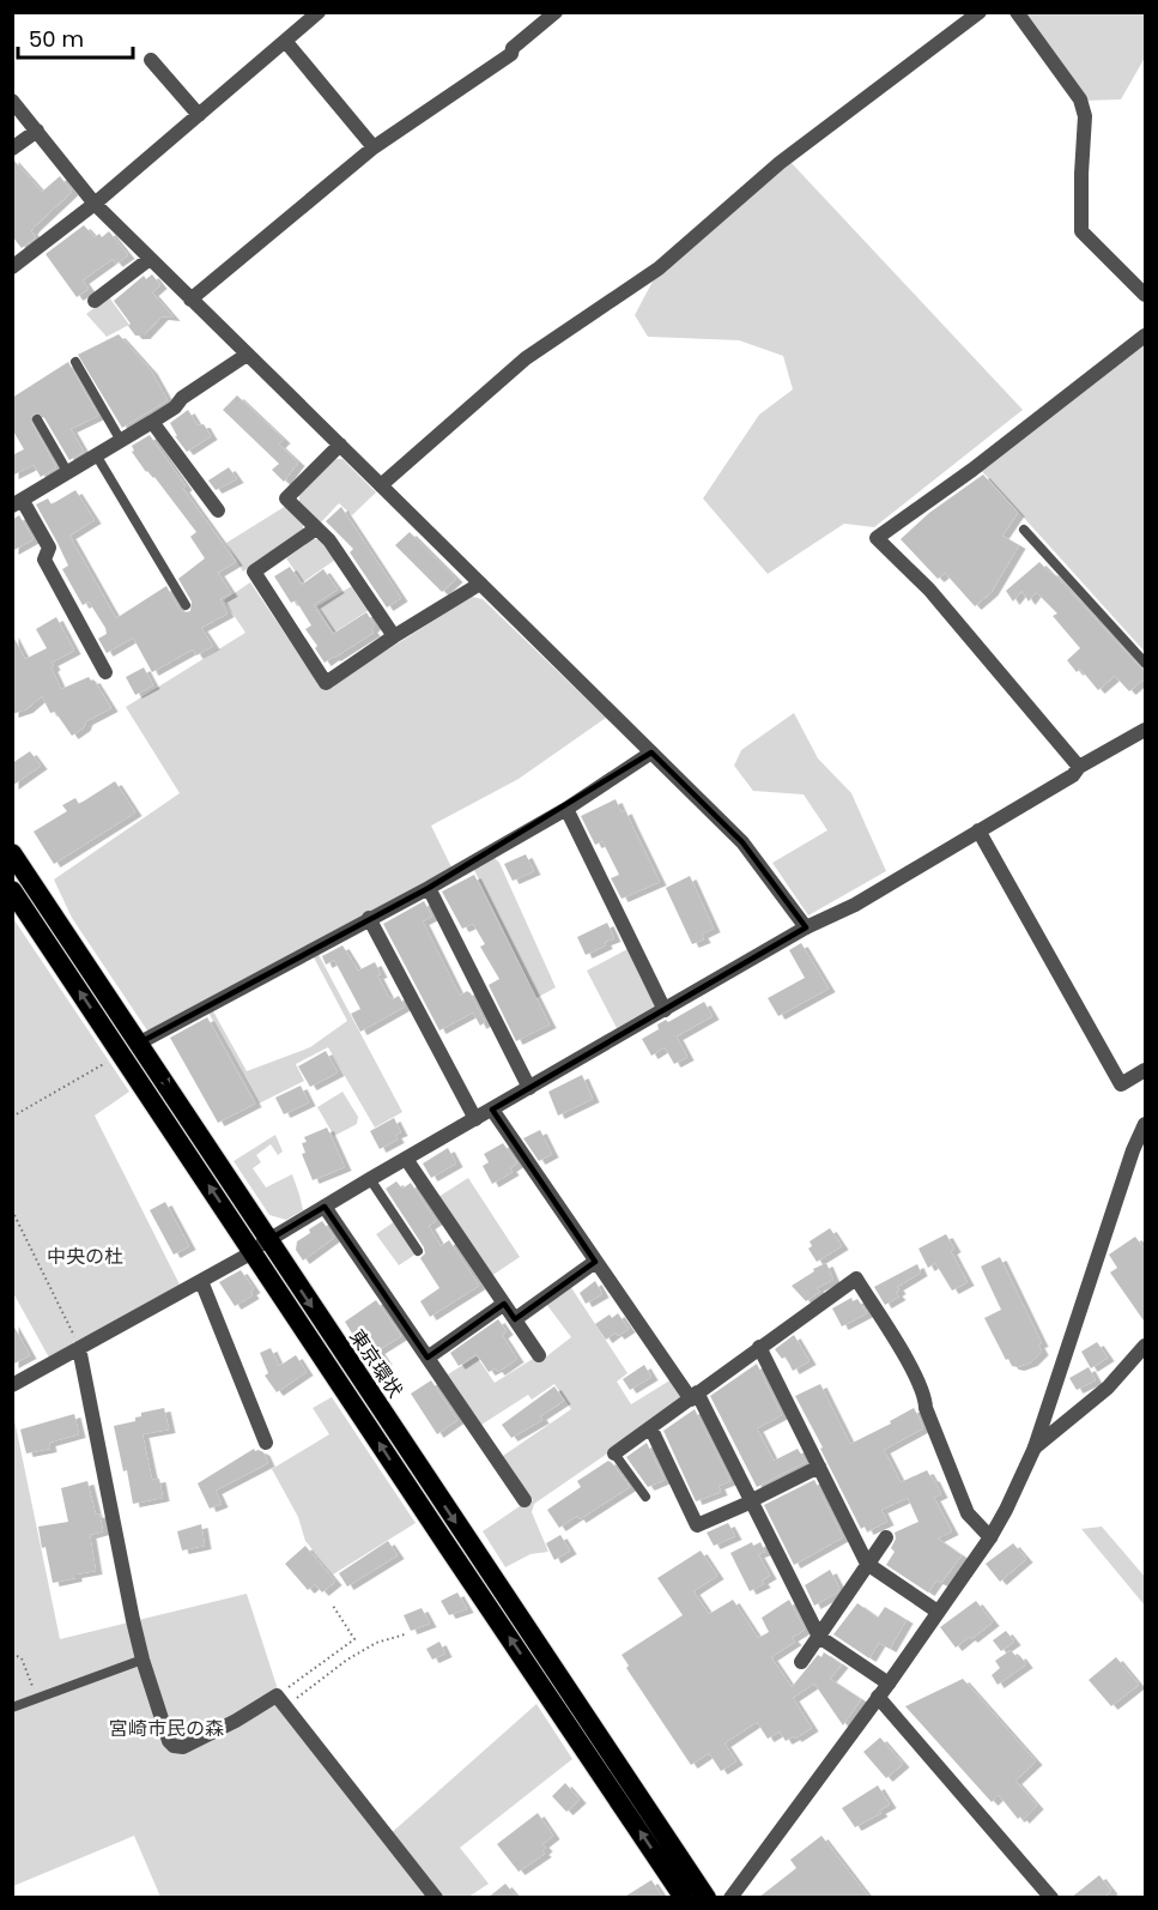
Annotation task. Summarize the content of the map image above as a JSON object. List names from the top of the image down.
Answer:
{
  "streets": {
    "highway": ["東京環状"]
  },
  "parks": ["中央の杜", "宮崎市民の森"],
  "scale_bar": "50 m"
}
